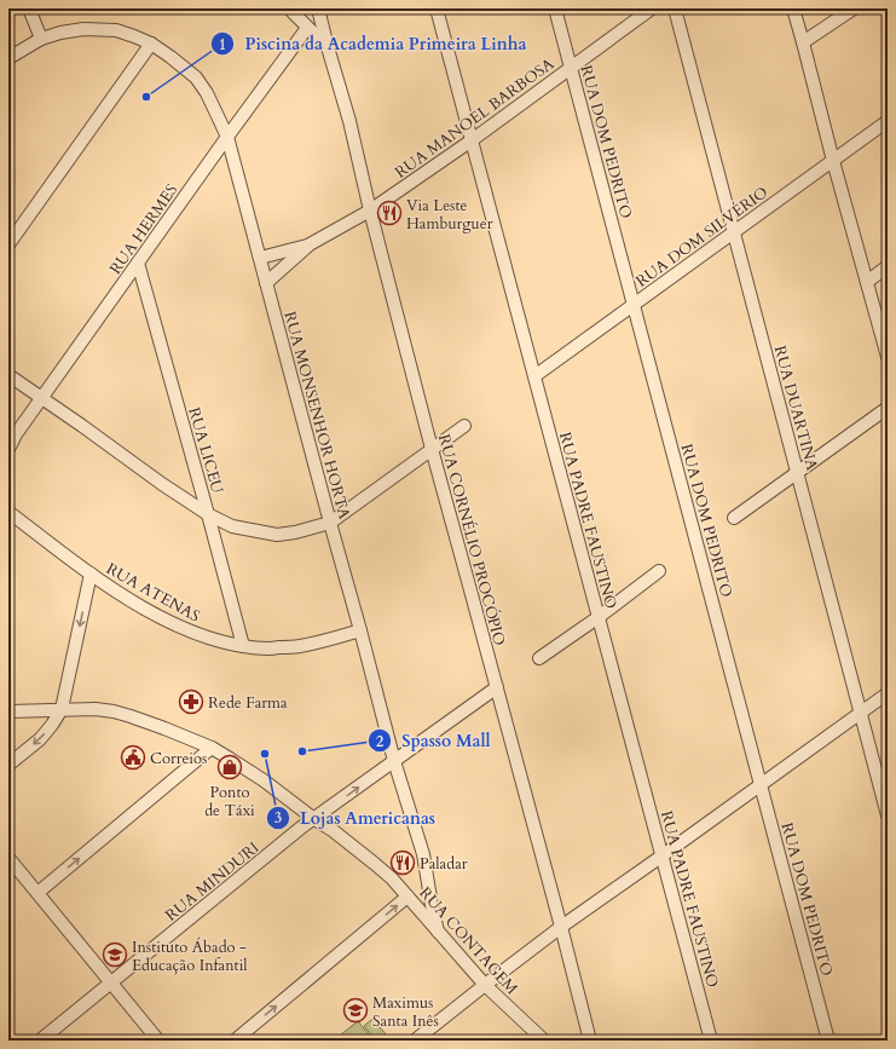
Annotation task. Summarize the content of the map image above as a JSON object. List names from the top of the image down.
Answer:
{
  "streets": {
    "street": [
      "RUA MANOEL BARBOSA",
      "RUA DOM PEDRITO",
      "RUA HERMES",
      "RUA DOM SILVÉRIO",
      "RUA DUARTINA",
      "RUA MONSENHOR HORTA",
      "RUA LICEU",
      "RUA PADRE FAUSTINO",
      "RUA CORNÉLIO PROCÓPIO",
      "RUA ATENAS",
      "RUA MINDURI",
      "RUA CONTAGEM"
    ]
  },
  "crossings": [
    ["RUA MANOEL BARBOSA", "RUA DOM PEDRITO"],
    ["RUA MANOEL BARBOSA", "RUA MONSENHOR HORTA"],
    ["RUA MANOEL BARBOSA", "RUA PADRE FAUSTINO"],
    ["RUA MANOEL BARBOSA", "RUA CORNÉLIO PROCÓPIO"],
    ["RUA DOM PEDRITO", "RUA DOM SILVÉRIO"],
    ["RUA HERMES", "RUA MONSENHOR HORTA"],
    ["RUA HERMES", "RUA LICEU"],
    ["RUA DOM SILVÉRIO", "RUA DUARTINA"],
    ["RUA DOM SILVÉRIO", "RUA PADRE FAUSTINO"],
    ["RUA MONSENHOR HORTA", "RUA ATENAS"],
    ["RUA MONSENHOR HORTA", "RUA MINDURI"],
    ["RUA MONSENHOR HORTA", "RUA CONTAGEM"],
    ["RUA LICEU", "RUA ATENAS"],
    ["RUA CORNÉLIO PROCÓPIO", "RUA MINDURI"],
    ["RUA MINDURI", "RUA CONTAGEM"]
  ],
  "places": {
    "other": ["Piscina da Academia Primeira Linha", "Spasso Mall", "Lojas Americanas"],
    "restaurant": ["Via Leste Hamburguer", "Paladar"],
    "pharmacy": ["Rede Farma"],
    "public building": ["Correios"],
    "shop": ["Ponto de Táxi"],
    "school or university": ["Instituto Ábado - Educação Infantil", "Maximus Santa Inês"]
  }
}
